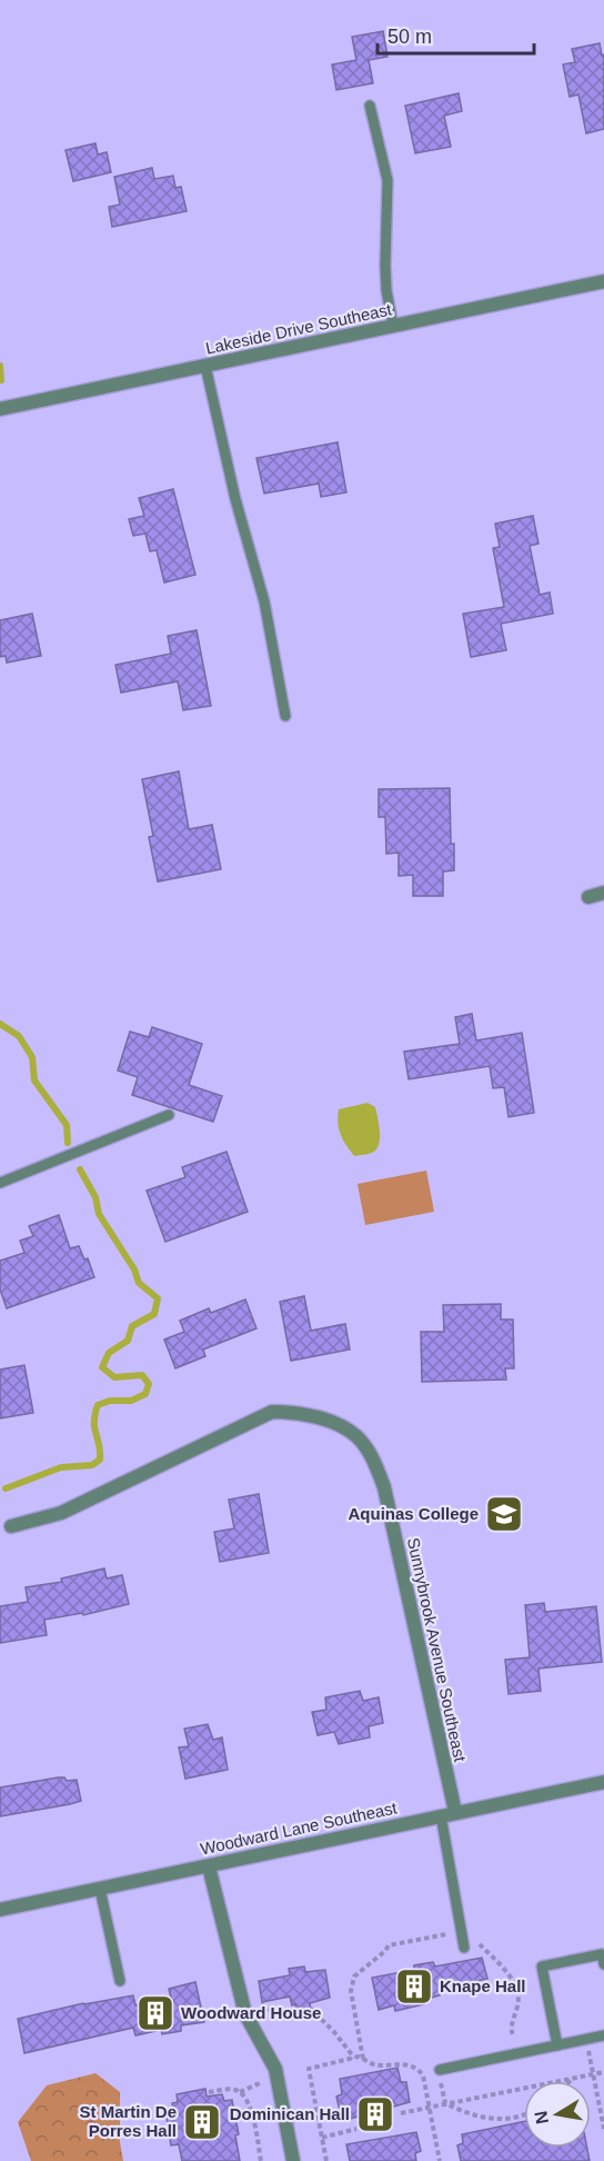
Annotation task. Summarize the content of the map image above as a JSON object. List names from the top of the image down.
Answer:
{
  "streets": {
    "street": ["Lakeside Drive Southeast", "Sunnybrook Avenue Southeast", "Woodward Lane Southeast"]
  },
  "crossings": [
    ["Sunnybrook Avenue Southeast", "Woodward Lane Southeast"]
  ],
  "places": {
    "school or university": ["Aquinas College"],
    "building": [
      "Knape Hall",
      "Woodward House",
      "Dominican Hall",
      "St Martin De Porres Hall"
    ]
  },
  "scale_bar": "50 m",
  "north": "left"
}
